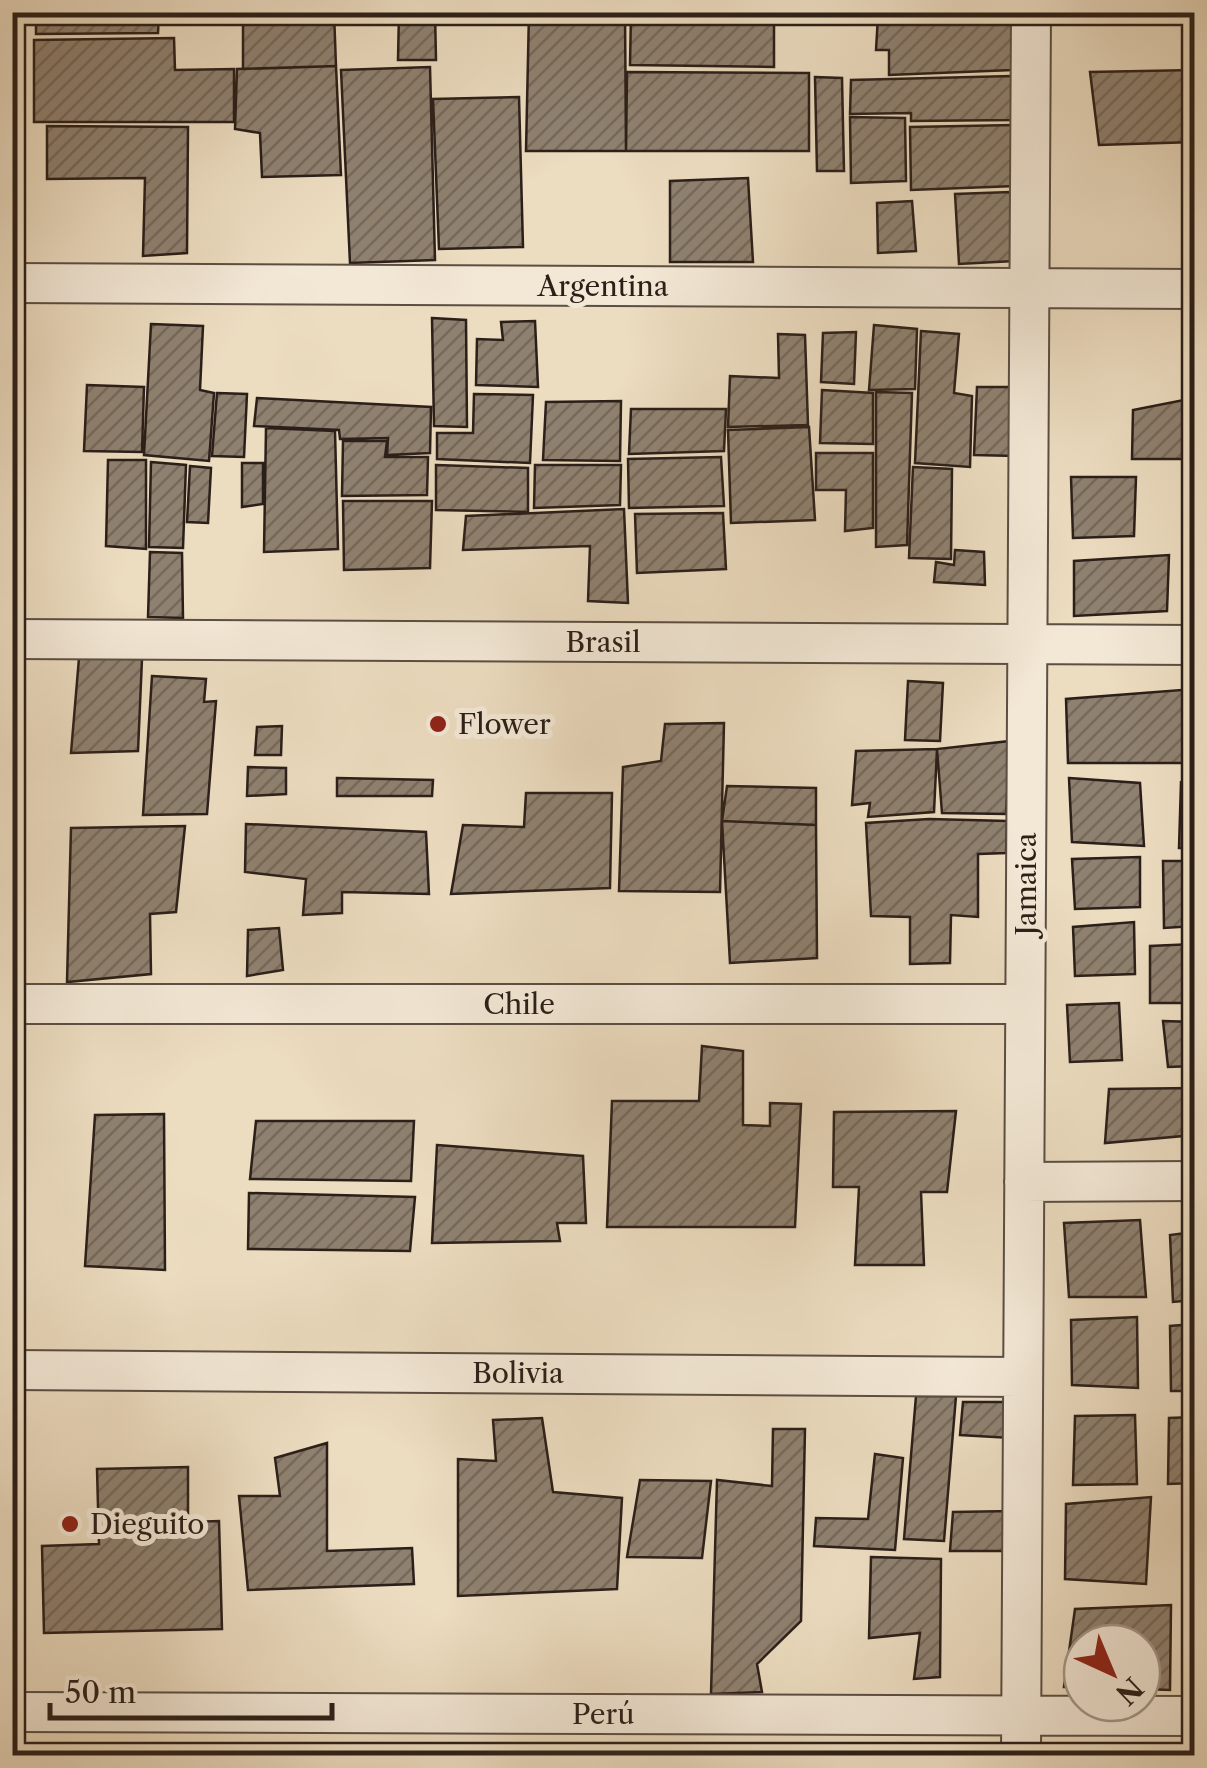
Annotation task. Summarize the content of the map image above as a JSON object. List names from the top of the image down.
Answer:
{
  "streets": {
    "street": [
      "Argentina",
      "Brasil",
      "Jamaica",
      "Chile",
      "Bolivia",
      "Perú"
    ]
  },
  "crossings": [
    ["Argentina", "Jamaica"],
    ["Brasil", "Jamaica"],
    ["Jamaica", "Chile"],
    ["Jamaica", "Bolivia"],
    ["Jamaica", "Perú"]
  ],
  "places": ["Flower", "Dieguito"],
  "scale_bar": "50 m",
  "north": "bottom right"
}
